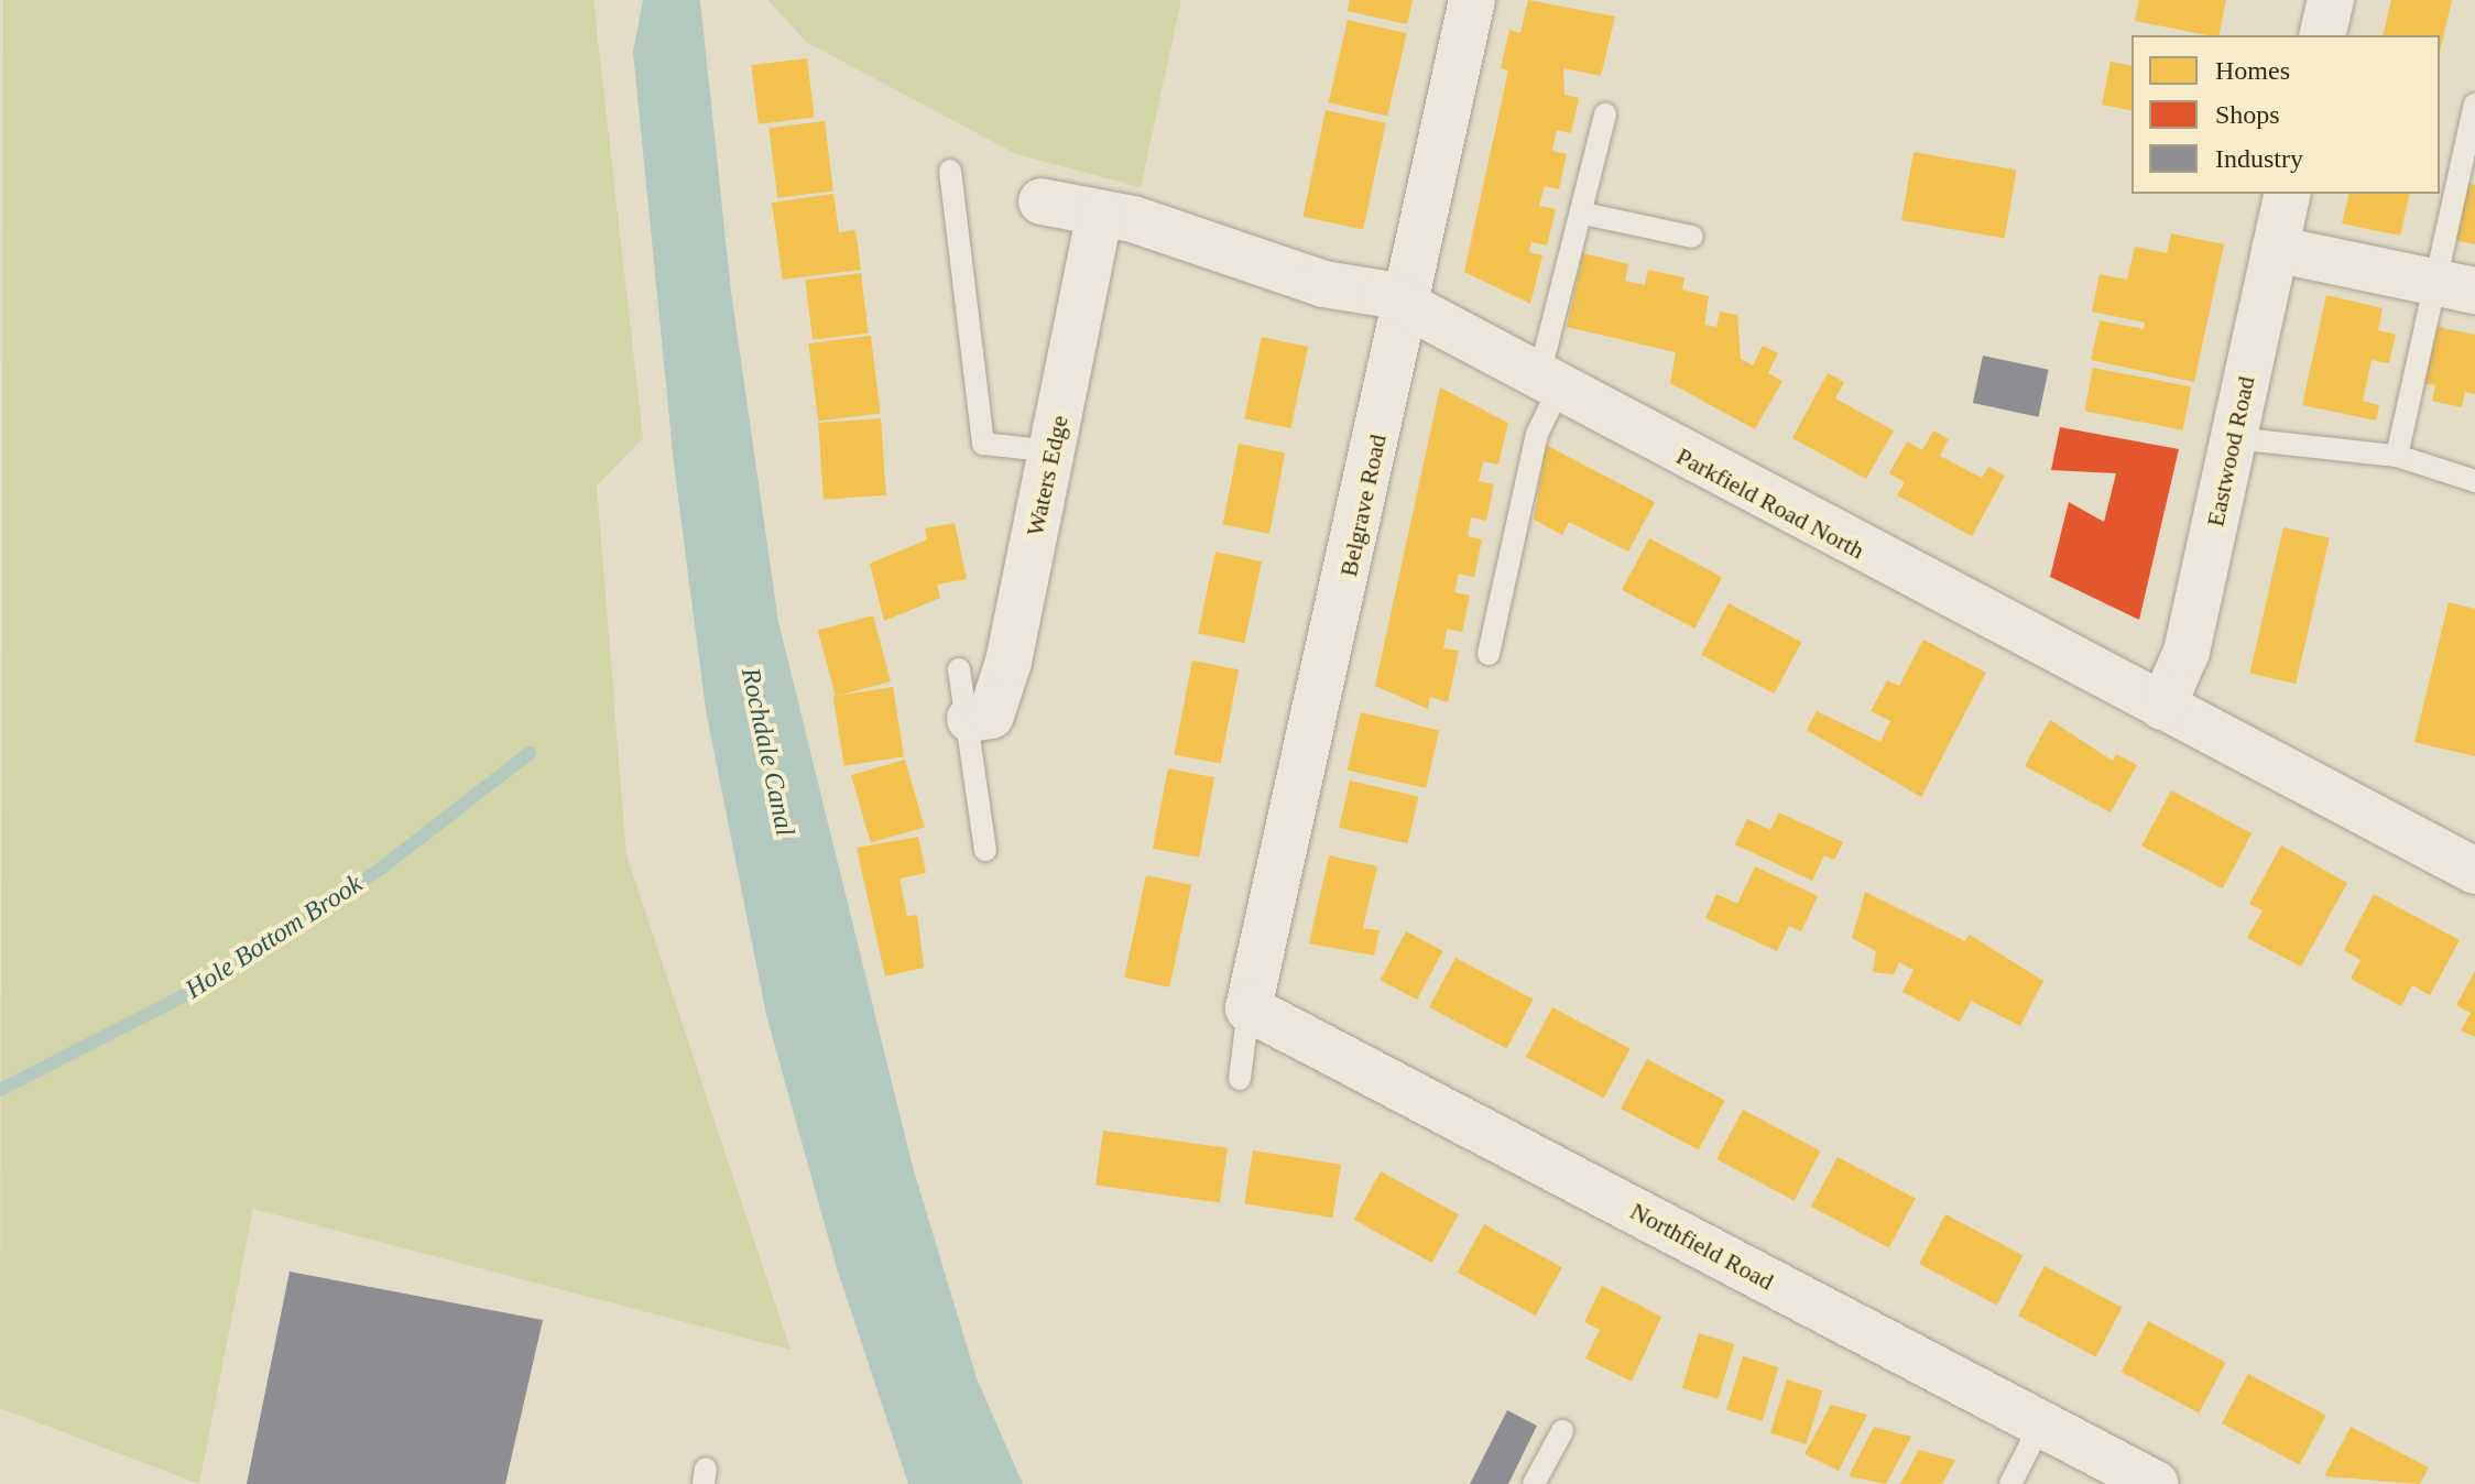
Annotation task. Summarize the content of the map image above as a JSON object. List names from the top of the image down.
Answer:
{
  "streets": {
    "street": [
      "Eastwood Road",
      "Waters Edge",
      "Parkfield Road North",
      "Belgrave Road",
      "Northfield Road"
    ]
  },
  "crossings": [
    ["Eastwood Road", "Parkfield Road North"],
    ["Waters Edge", "Parkfield Road North"],
    ["Parkfield Road North", "Belgrave Road"],
    ["Belgrave Road", "Northfield Road"]
  ],
  "water": ["Rochdale Canal", "Hole Bottom Brook"],
  "legend": ["Homes", "Shops", "Industry"]
}
